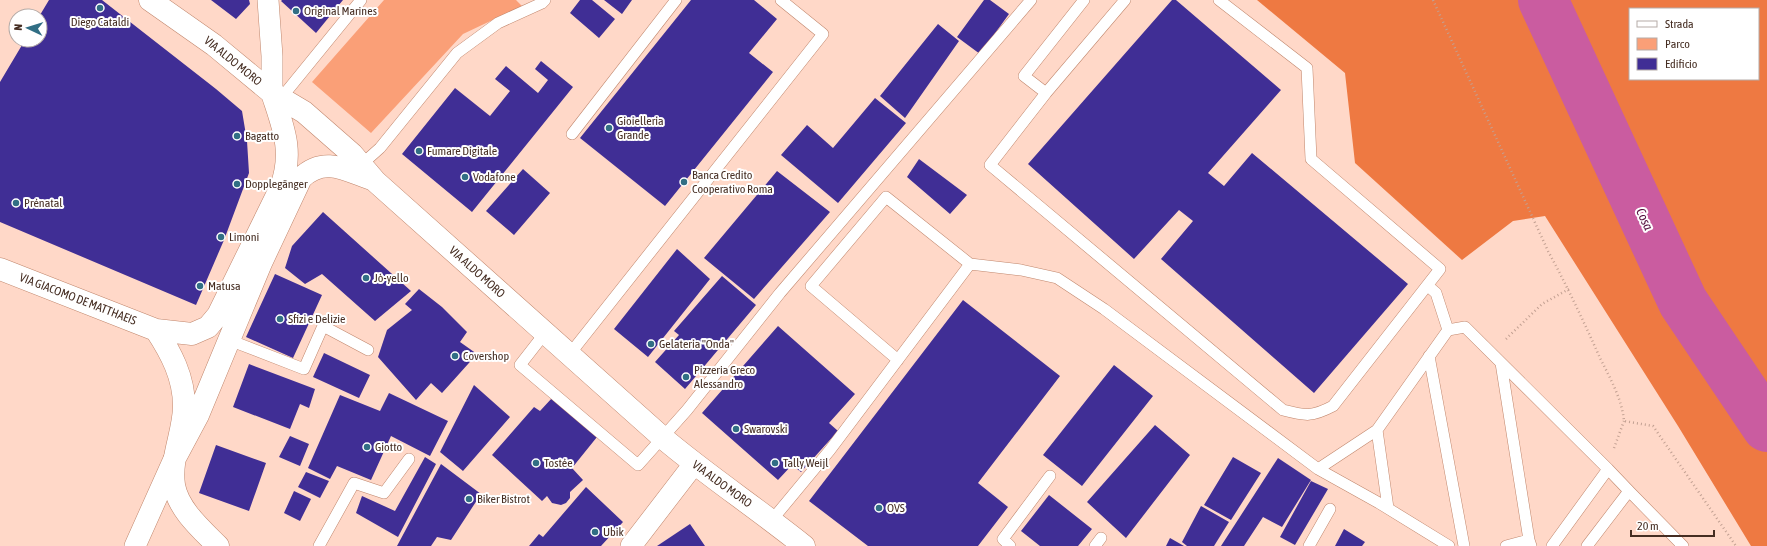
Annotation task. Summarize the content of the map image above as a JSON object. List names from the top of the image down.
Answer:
{
  "streets": {
    "main road": ["VIA ALDO MORO", "VIA GIACOMO DE MATTHAEIS"]
  },
  "crossings": [
    ["VIA ALDO MORO", "VIA GIACOMO DE MATTHAEIS"]
  ],
  "water": ["Cosa"],
  "places": [
    "Diego Cataldi",
    "Original Marines",
    "Gioielleria Grande",
    "Bagatto",
    "Fumare Digitale",
    "Vodafone",
    "Banca Credito Cooperativo Roma",
    "Dopplegänger",
    "Prénatal",
    "Limoni",
    "Jò-yello",
    "Matusa",
    "Sfizi e Delizie",
    "Gelateria \"Onda\"",
    "Covershop",
    "Pizzeria Greco Alessandro",
    "Swarovski",
    "Giotto",
    "Tostée",
    "Tally Weijl",
    "Biker Bistrot",
    "OVS",
    "Ubik"
  ],
  "legend": ["Strada", "Parco", "Edificio"],
  "scale_bar": "20 m",
  "north": "left"
}
